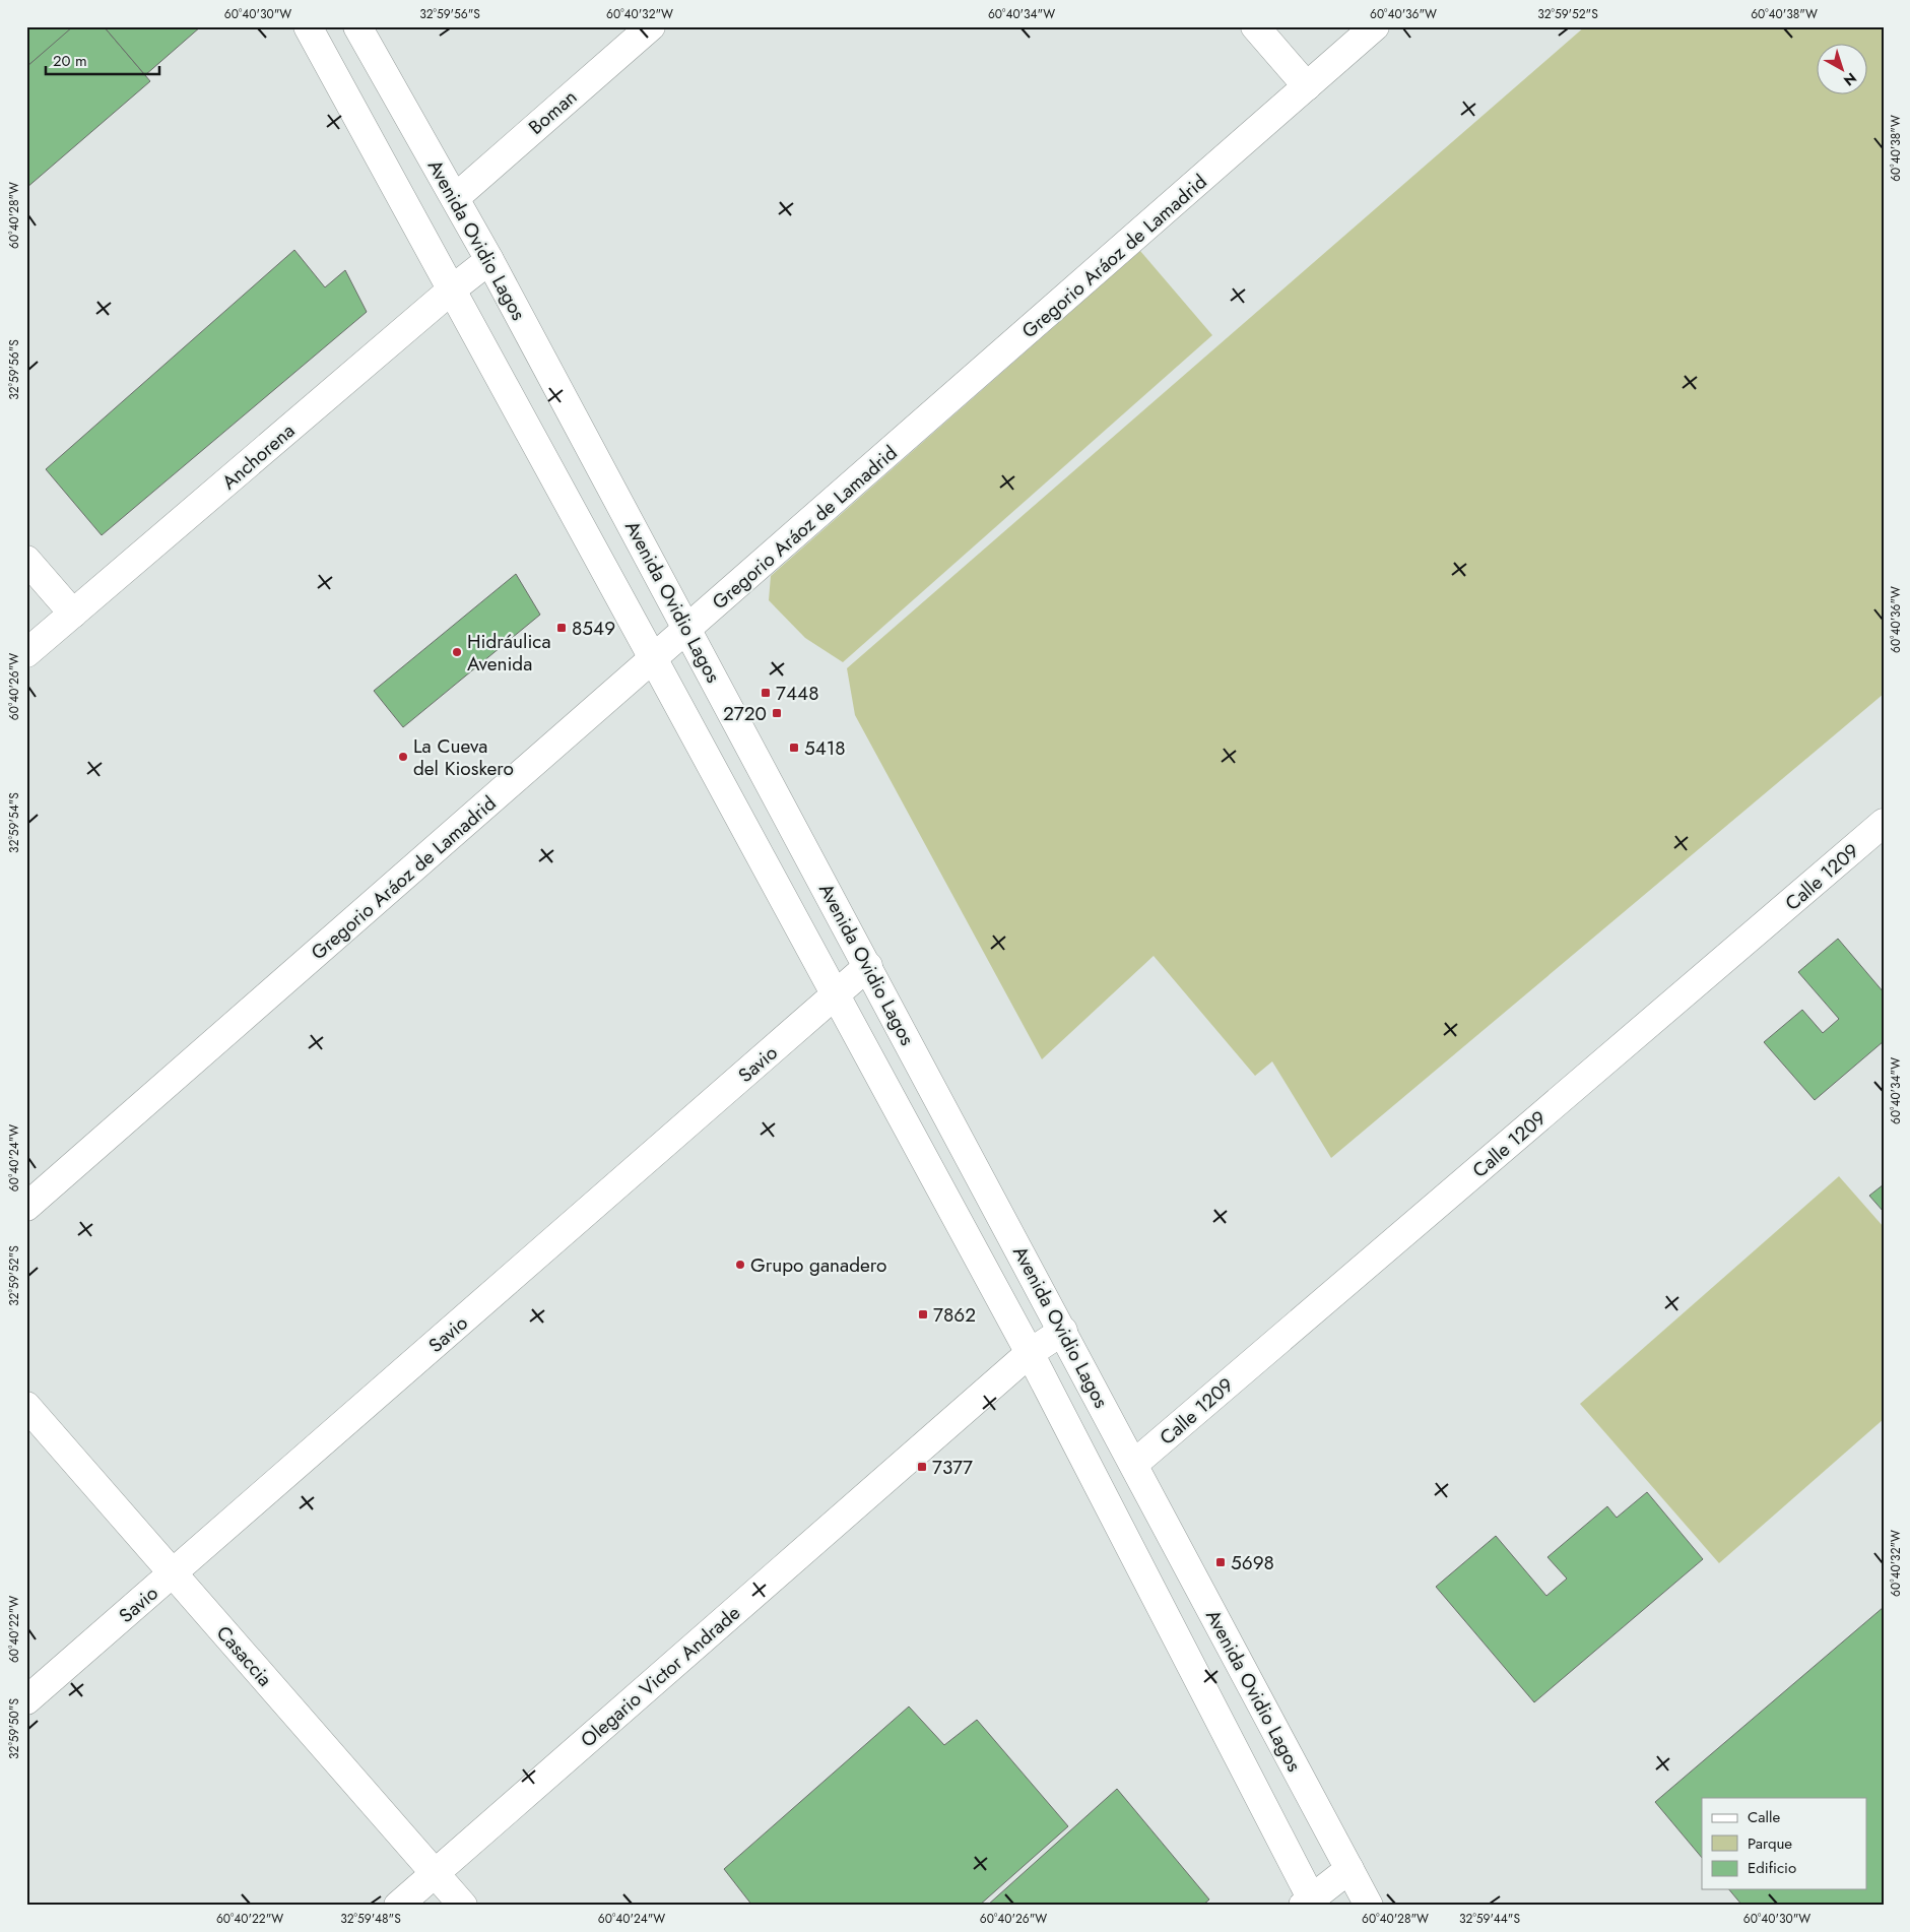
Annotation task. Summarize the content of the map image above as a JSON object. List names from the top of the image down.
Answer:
{
  "streets": {
    "street": [
      "Boman",
      "Avenida Ovidio Lagos",
      "Gregorio Aráoz de Lamadrid",
      "Anchorena",
      "Calle 1209",
      "Savio",
      "Casaccia",
      "Olegario Victor Andrade"
    ]
  },
  "crossings": [
    ["Boman", "Avenida Ovidio Lagos"],
    ["Avenida Ovidio Lagos", "Gregorio Aráoz de Lamadrid"],
    ["Avenida Ovidio Lagos", "Anchorena"],
    ["Avenida Ovidio Lagos", "Calle 1209"],
    ["Avenida Ovidio Lagos", "Savio"],
    ["Avenida Ovidio Lagos", "Olegario Victor Andrade"],
    ["Savio", "Casaccia"],
    ["Casaccia", "Olegario Victor Andrade"]
  ],
  "places": {
    "transit": [
      "8549",
      "7448",
      "2720",
      "5418",
      "7862",
      "7377",
      "5698"
    ],
    "other": ["Hidráulica Avenida", "La Cueva del Kioskero", "Grupo ganadero"]
  },
  "legend": ["Calle", "Parque", "Edificio"],
  "scale_bar": "20 m",
  "north": "bottom right",
  "coordinates": [
    "60°40'30\"W",
    "32°59'56\"S",
    "60°40'32\"W",
    "60°40'34\"W",
    "60°40'36\"W",
    "32°59'52\"S",
    "60°40'38\"W",
    "60°40'28\"W",
    "60°40'26\"W",
    "32°59'54\"S",
    "60°40'24\"W",
    "60°40'22\"W",
    "32°59'50\"S",
    "32°59'48\"S",
    "32°59'44\"S"
  ]
}
